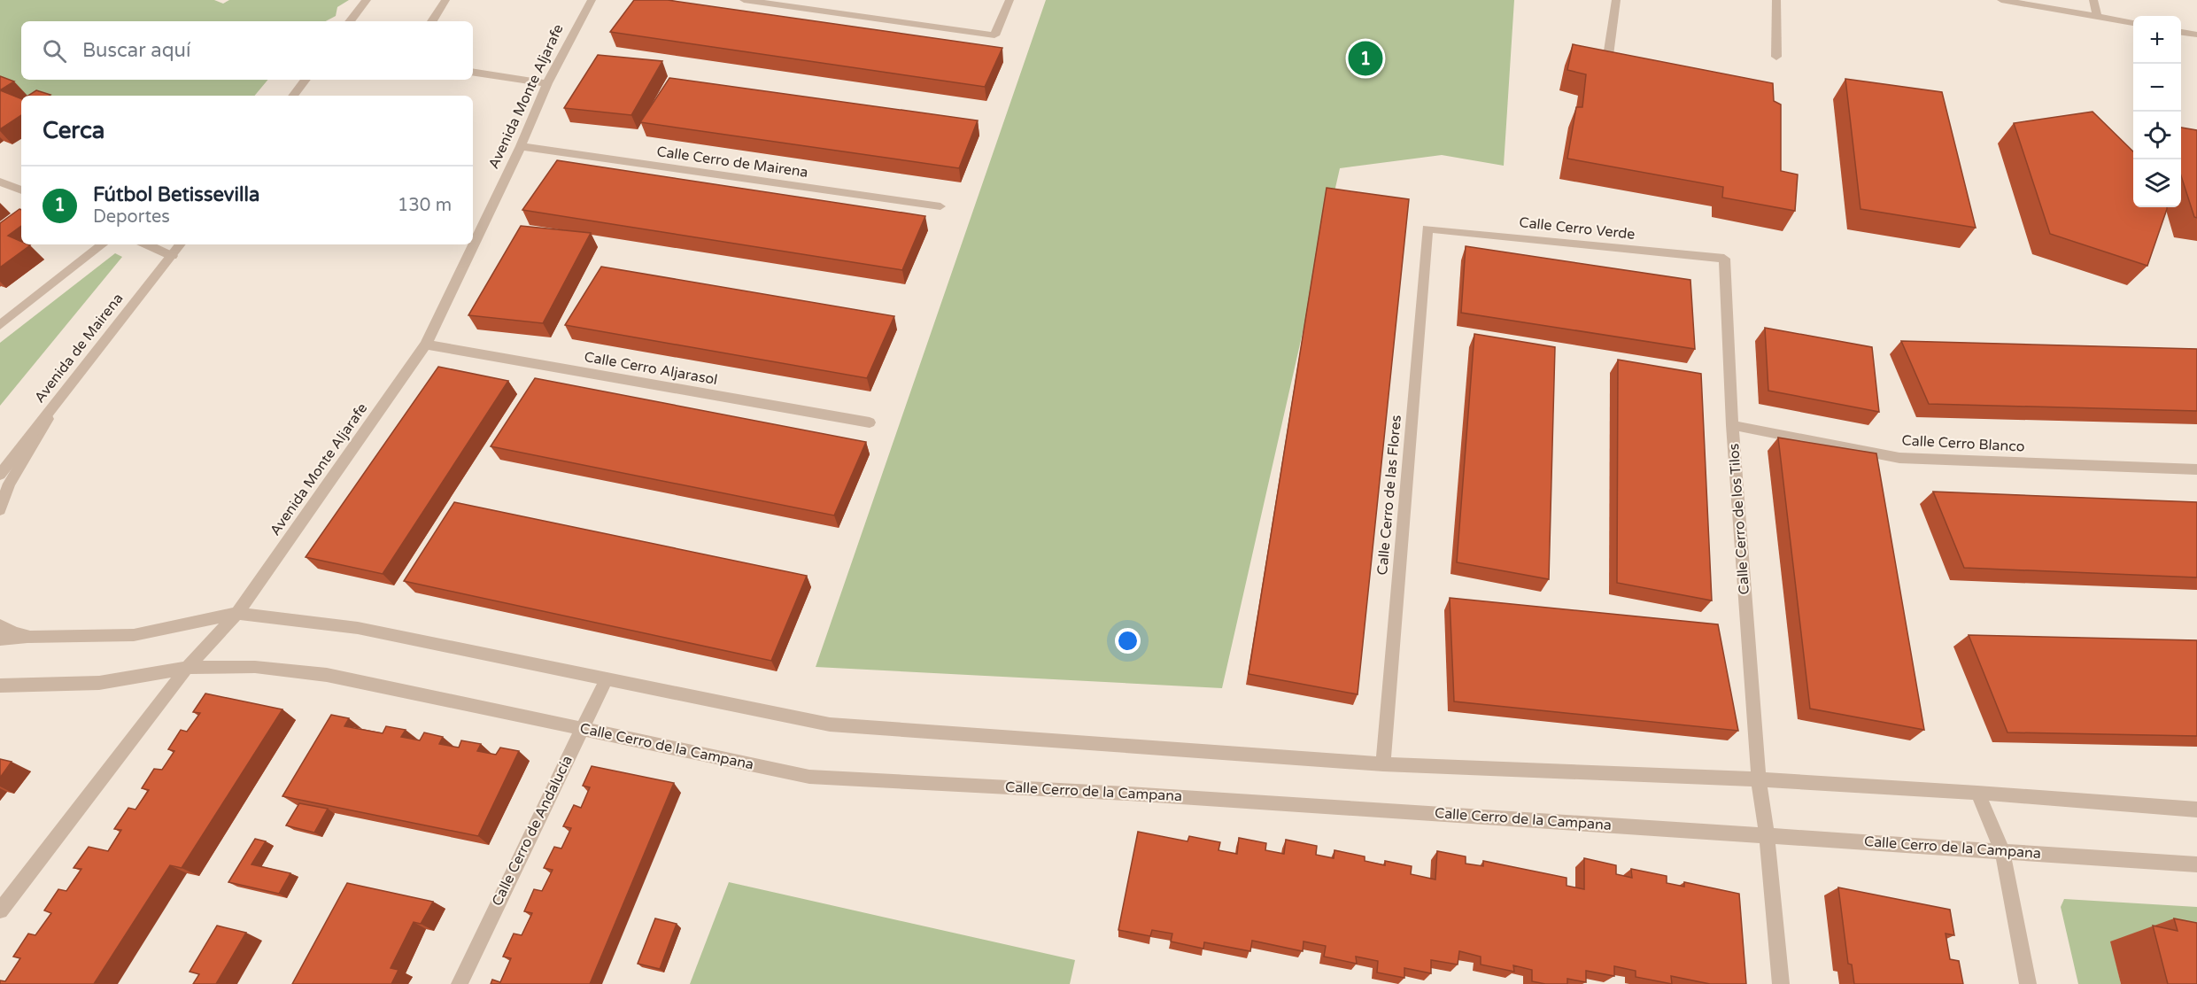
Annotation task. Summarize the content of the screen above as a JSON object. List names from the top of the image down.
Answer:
{
  "streets": {
    "street": [
      "Avenida Monte Aljarafe",
      "Calle Cerro de Mairena",
      "Calle Cerro Verde",
      "Avenida de Mairena",
      "Calle Cerro Aljarasol",
      "Calle Cerro Blanco",
      "Calle Cerro de las Flores",
      "Calle Cerro de los Tilos",
      "Calle Cerro de la Campana",
      "Calle Cerro de Andalucía"
    ]
  },
  "crossings": [
    ["Avenida Monte Aljarafe", "Calle Cerro de Mairena"],
    ["Avenida Monte Aljarafe", "Calle Cerro Aljarasol"],
    ["Avenida Monte Aljarafe", "Calle Cerro de la Campana"],
    ["Calle Cerro Verde", "Calle Cerro de las Flores"],
    ["Calle Cerro Verde", "Calle Cerro de los Tilos"],
    ["Calle Cerro Blanco", "Calle Cerro de los Tilos"],
    ["Calle Cerro de los Tilos", "Calle Cerro de la Campana"],
    ["Calle Cerro de la Campana", "Calle Cerro de Andalucía"]
  ],
  "page": {
    "map_buttons": ["+", "−"],
    "search": "Buscar aquí",
    "pins": "1",
    "heading": "Cerca",
    "list": [
      {
        "mark": "1",
        "name": "Fútbol Betissevilla",
        "note": "Deportes",
        "value": "130 m"
      }
    ]
  }
}
